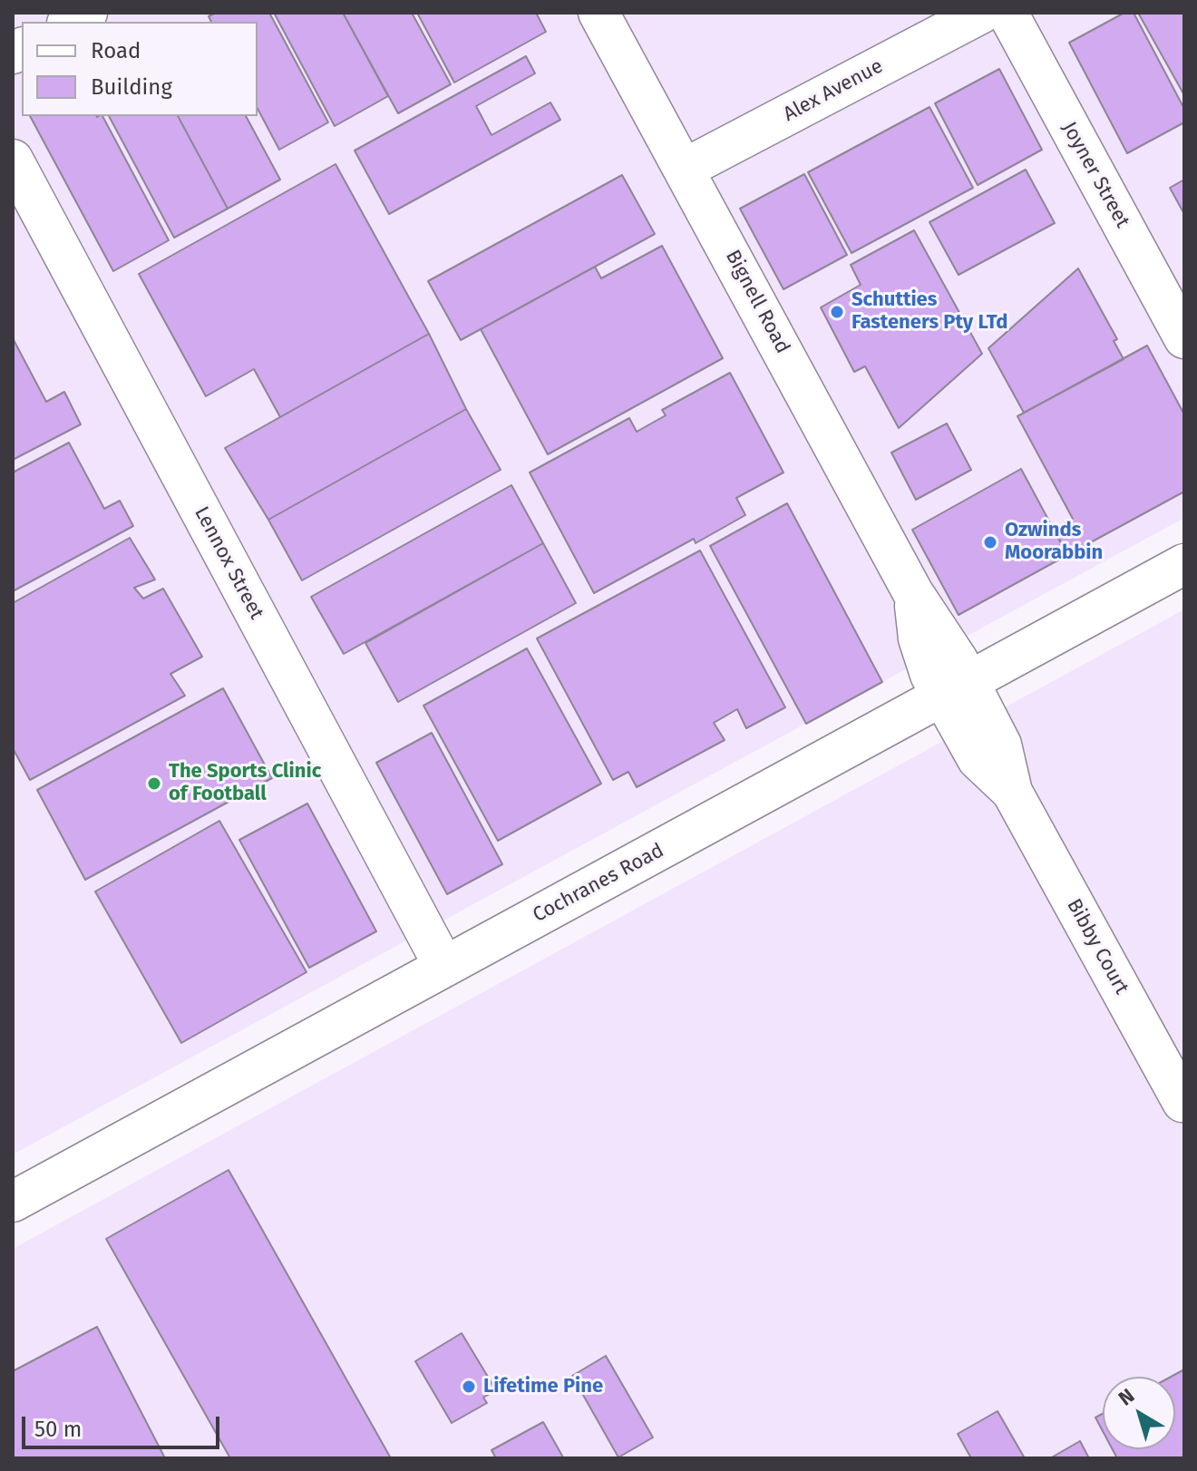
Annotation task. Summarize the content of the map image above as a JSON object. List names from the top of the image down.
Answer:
{
  "streets": {
    "street": [
      "Alex Avenue",
      "Joyner Street",
      "Bignell Road",
      "Lennox Street",
      "Cochranes Road",
      "Bibby Court"
    ]
  },
  "crossings": [
    ["Alex Avenue", "Bignell Road"],
    ["Bignell Road", "Cochranes Road"],
    ["Bignell Road", "Bibby Court"],
    ["Lennox Street", "Cochranes Road"],
    ["Cochranes Road", "Bibby Court"]
  ],
  "places": [
    "Schutties Fasteners Pty LTd",
    "Ozwinds Moorabbin",
    "The Sports Clinic of Football",
    "Lifetime Pine"
  ],
  "legend": ["Road", "Building"],
  "scale_bar": "50 m",
  "north": "top left"
}
